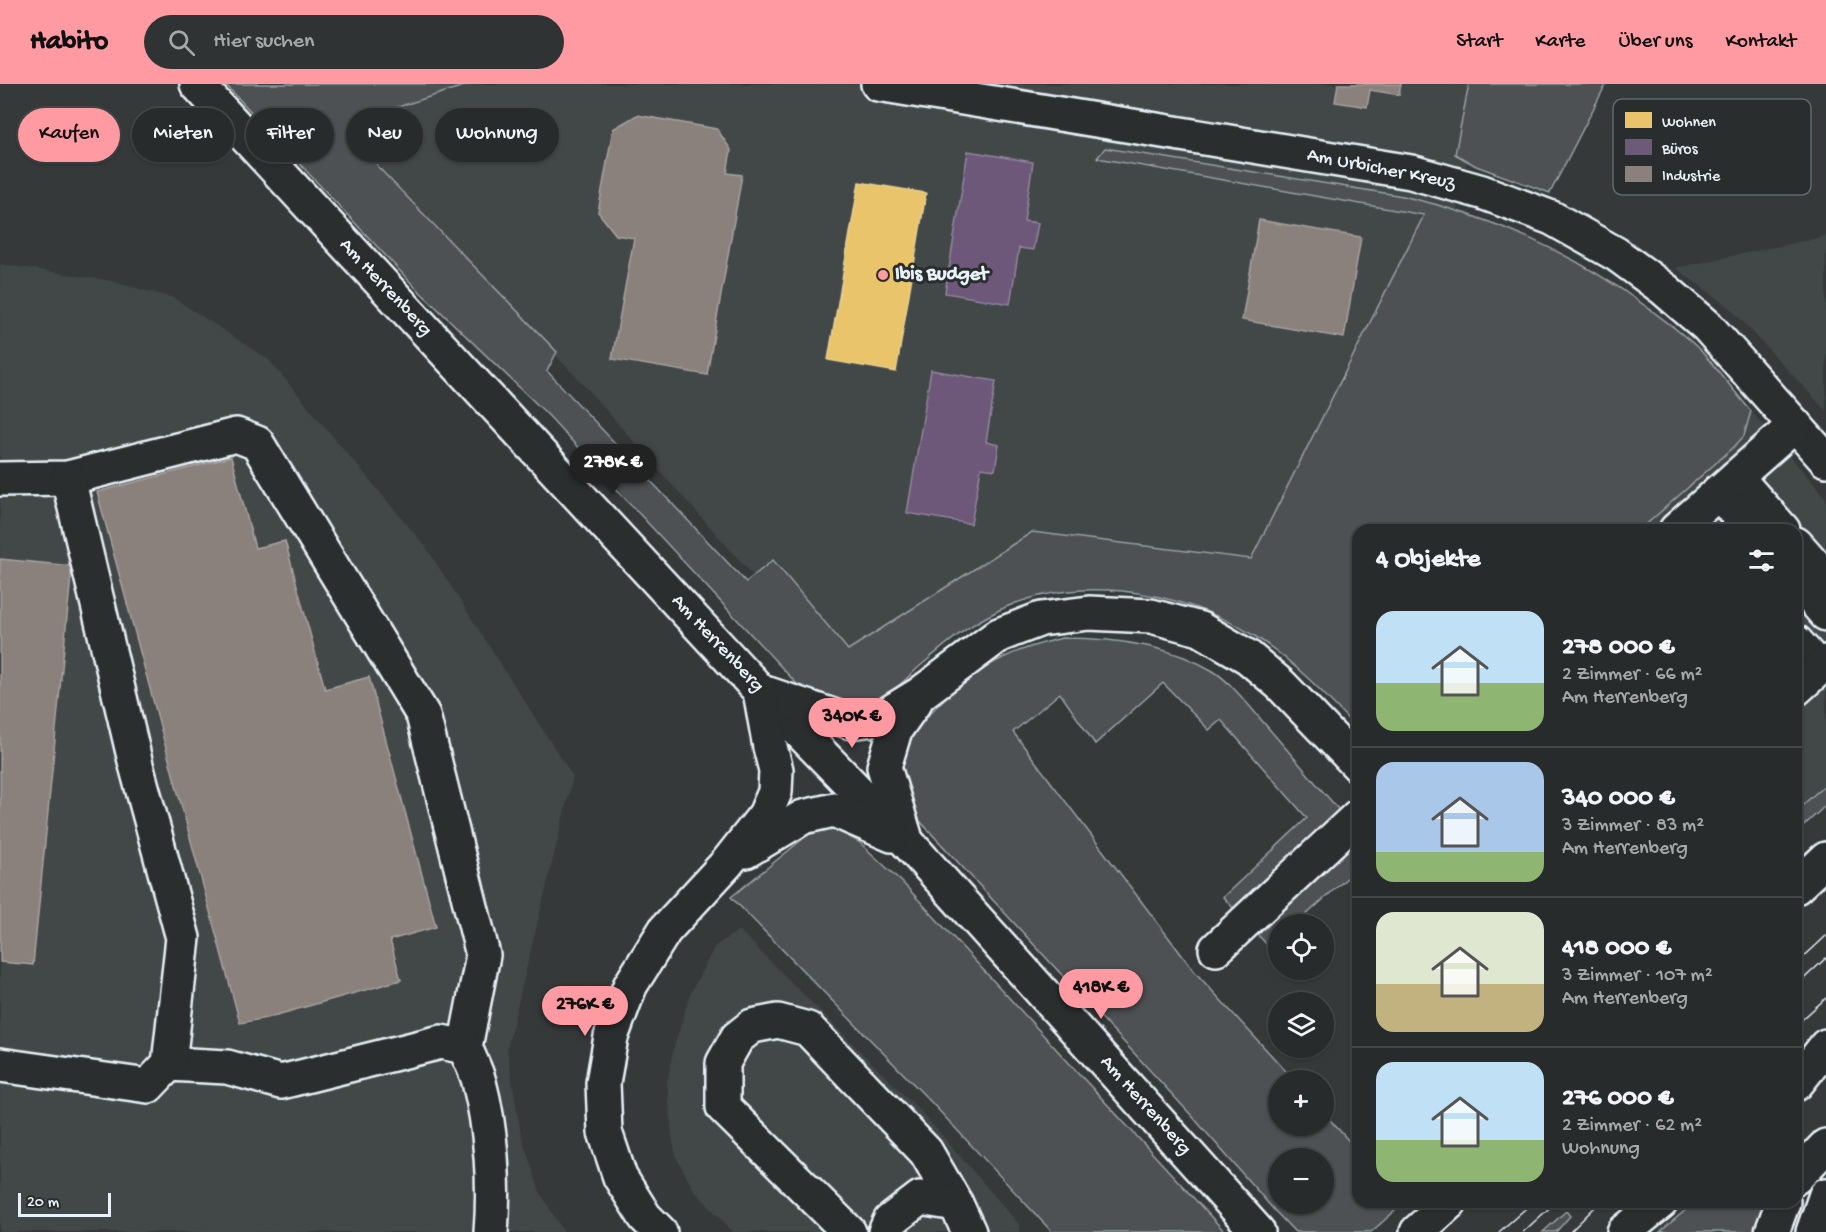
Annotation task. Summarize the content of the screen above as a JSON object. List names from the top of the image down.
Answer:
{
  "streets": {
    "main road": ["Am Urbicher Kreuz", "Am Herrenberg"]
  },
  "places": ["Ibis Budget"],
  "legend": ["Wohnen", "Büros", "Industrie"],
  "scale_bar": "20 m",
  "page": {
    "header": "Habito",
    "search": "Hier suchen",
    "nav": [
      "Start",
      "Karte",
      "Über uns",
      "Kontakt"
    ],
    "chip": [
      "Kaufen",
      "Mieten",
      "Filter",
      "Neu",
      "Wohnung"
    ],
    "price": [
      "278K €",
      "340K €",
      "418K €",
      "276K €"
    ],
    "heading": "4 Objekte",
    "list": [
      {
        "name": "278 000 €",
        "note": "2 Zimmer · 66 m² · Am Herrenberg"
      },
      {
        "name": "340 000 €",
        "note": "3 Zimmer · 83 m² · Am Herrenberg"
      },
      {
        "name": "418 000 €",
        "note": "3 Zimmer · 107 m² · Am Herrenberg"
      },
      {
        "name": "276 000 €",
        "note": "2 Zimmer · 62 m² · Wohnung"
      }
    ],
    "map_buttons": ["+", "−"],
    "scale": "20 m"
  }
}
